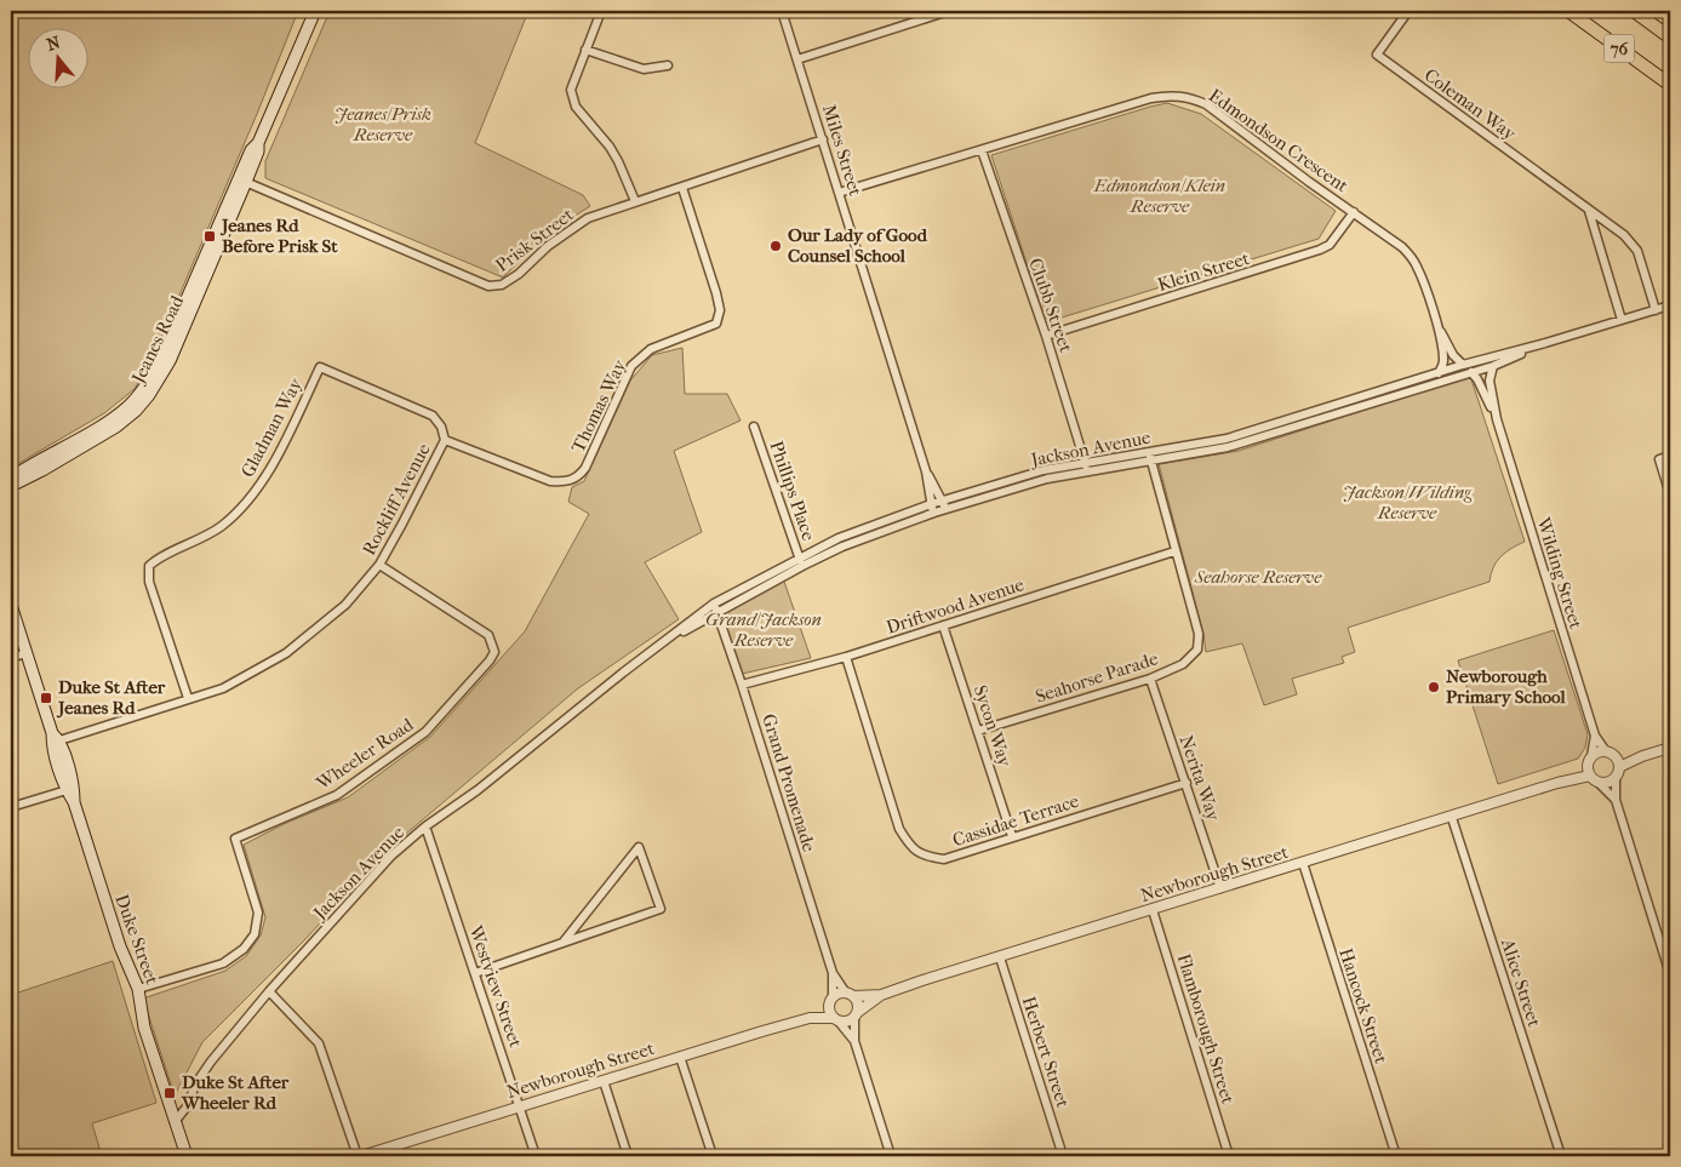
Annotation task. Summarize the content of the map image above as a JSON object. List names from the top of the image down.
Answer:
{
  "streets": {
    "highway": ["76"],
    "main road": ["Jeanes Road", "Duke Street"],
    "street": [
      "Coleman Way",
      "Edmondson Crescent",
      "Miles Street",
      "Prisk Street",
      "Klein Street",
      "Clubb Street",
      "Thomas Way",
      "Gladman Way",
      "Jackson Avenue",
      "Phillips Place",
      "Rockliff Avenue",
      "Wilding Street",
      "Driftwood Avenue",
      "Seahorse Parade",
      "Sycon Way",
      "Wheeler Road",
      "Nerita Way",
      "Grand Promenade",
      "Cassidae Terrace",
      "Newborough Street",
      "Alice Street",
      "Westview Street",
      "Hancock Street",
      "Flamborough Street",
      "Herbert Street"
    ]
  },
  "crossings": [
    ["Coleman Way", "Jackson Avenue"],
    ["Edmondson Crescent", "Miles Street"],
    ["Edmondson Crescent", "Klein Street"],
    ["Edmondson Crescent", "Clubb Street"],
    ["Edmondson Crescent", "Jackson Avenue"],
    ["Miles Street", "Prisk Street"],
    ["Miles Street", "Jackson Avenue"],
    ["Prisk Street", "Jeanes Road"],
    ["Prisk Street", "Thomas Way"],
    ["Klein Street", "Clubb Street"],
    ["Clubb Street", "Jackson Avenue"],
    ["Thomas Way", "Gladman Way"],
    ["Thomas Way", "Rockliff Avenue"],
    ["Gladman Way", "Rockliff Avenue"],
    ["Jackson Avenue", "Phillips Place"],
    ["Jackson Avenue", "Wilding Street"],
    ["Jackson Avenue", "Seahorse Parade"],
    ["Jackson Avenue", "Grand Promenade"],
    ["Jackson Avenue", "Duke Street"],
    ["Jackson Avenue", "Westview Street"],
    ["Rockliff Avenue", "Wheeler Road"],
    ["Rockliff Avenue", "Duke Street"],
    ["Wilding Street", "Newborough Street"],
    ["Driftwood Avenue", "Seahorse Parade"],
    ["Driftwood Avenue", "Sycon Way"],
    ["Driftwood Avenue", "Grand Promenade"],
    ["Driftwood Avenue", "Cassidae Terrace"],
    ["Seahorse Parade", "Sycon Way"],
    ["Seahorse Parade", "Nerita Way"],
    ["Sycon Way", "Cassidae Terrace"],
    ["Wheeler Road", "Duke Street"],
    ["Nerita Way", "Cassidae Terrace"],
    ["Nerita Way", "Newborough Street"],
    ["Grand Promenade", "Newborough Street"],
    ["Newborough Street", "Alice Street"],
    ["Newborough Street", "Westview Street"],
    ["Newborough Street", "Hancock Street"],
    ["Newborough Street", "Flamborough Street"],
    ["Newborough Street", "Herbert Street"]
  ],
  "parks": [
    "Jeanes/Prisk Reserve",
    "Edmondson/Klein Reserve",
    "Jackson/Wilding Reserve",
    "Seahorse Reserve",
    "Grand/Jackson Reserve"
  ],
  "places": {
    "transit": ["Jeanes Rd Before Prisk St", "Duke St After Jeanes Rd", "Duke St After Wheeler Rd"],
    "other": ["Our Lady of Good Counsel School", "Newborough Primary School"]
  },
  "north": "top"
}
